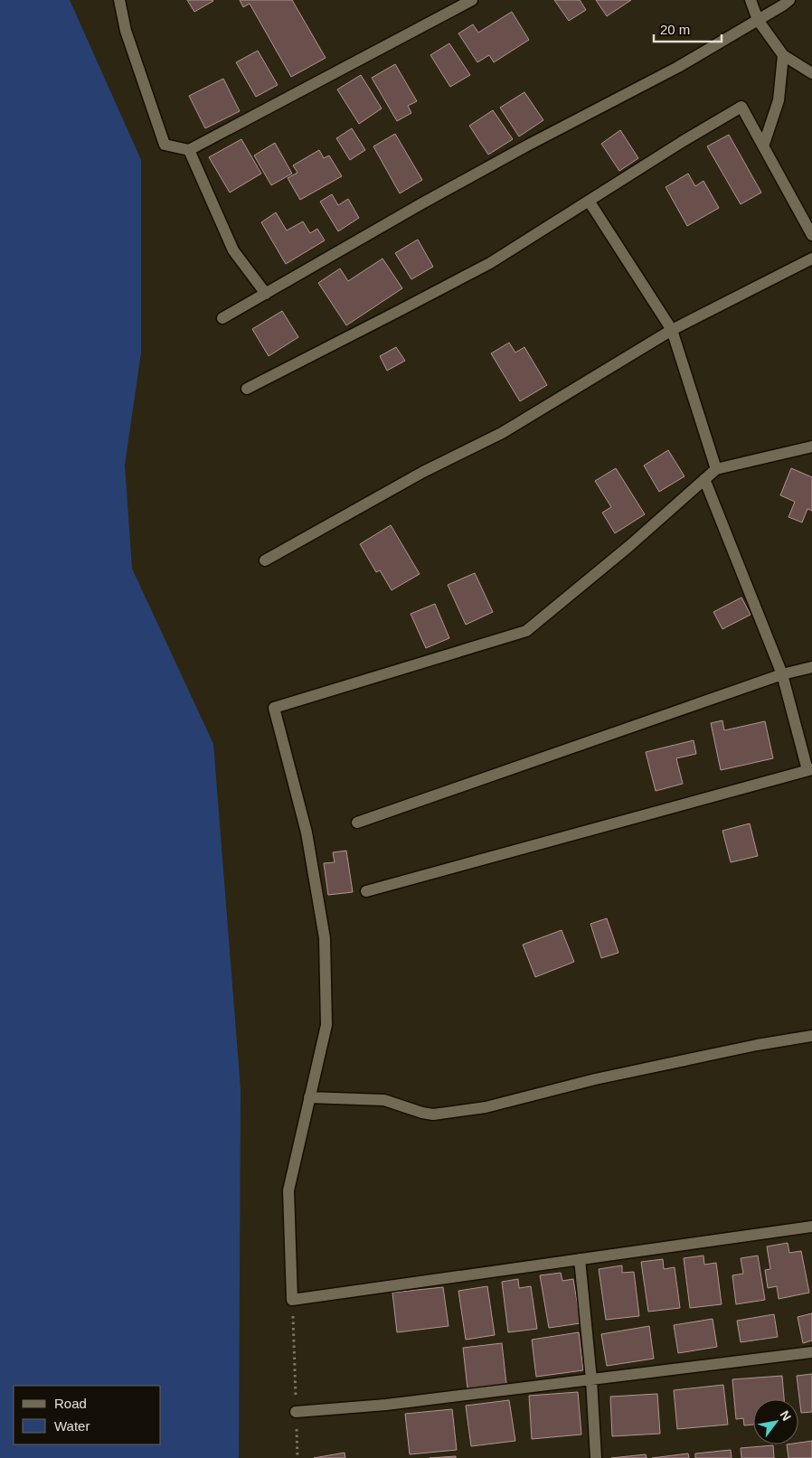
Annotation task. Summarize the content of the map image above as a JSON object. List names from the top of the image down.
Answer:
{
  "legend": ["Road", "Water"],
  "scale_bar": "20 m",
  "north": "top right"
}
